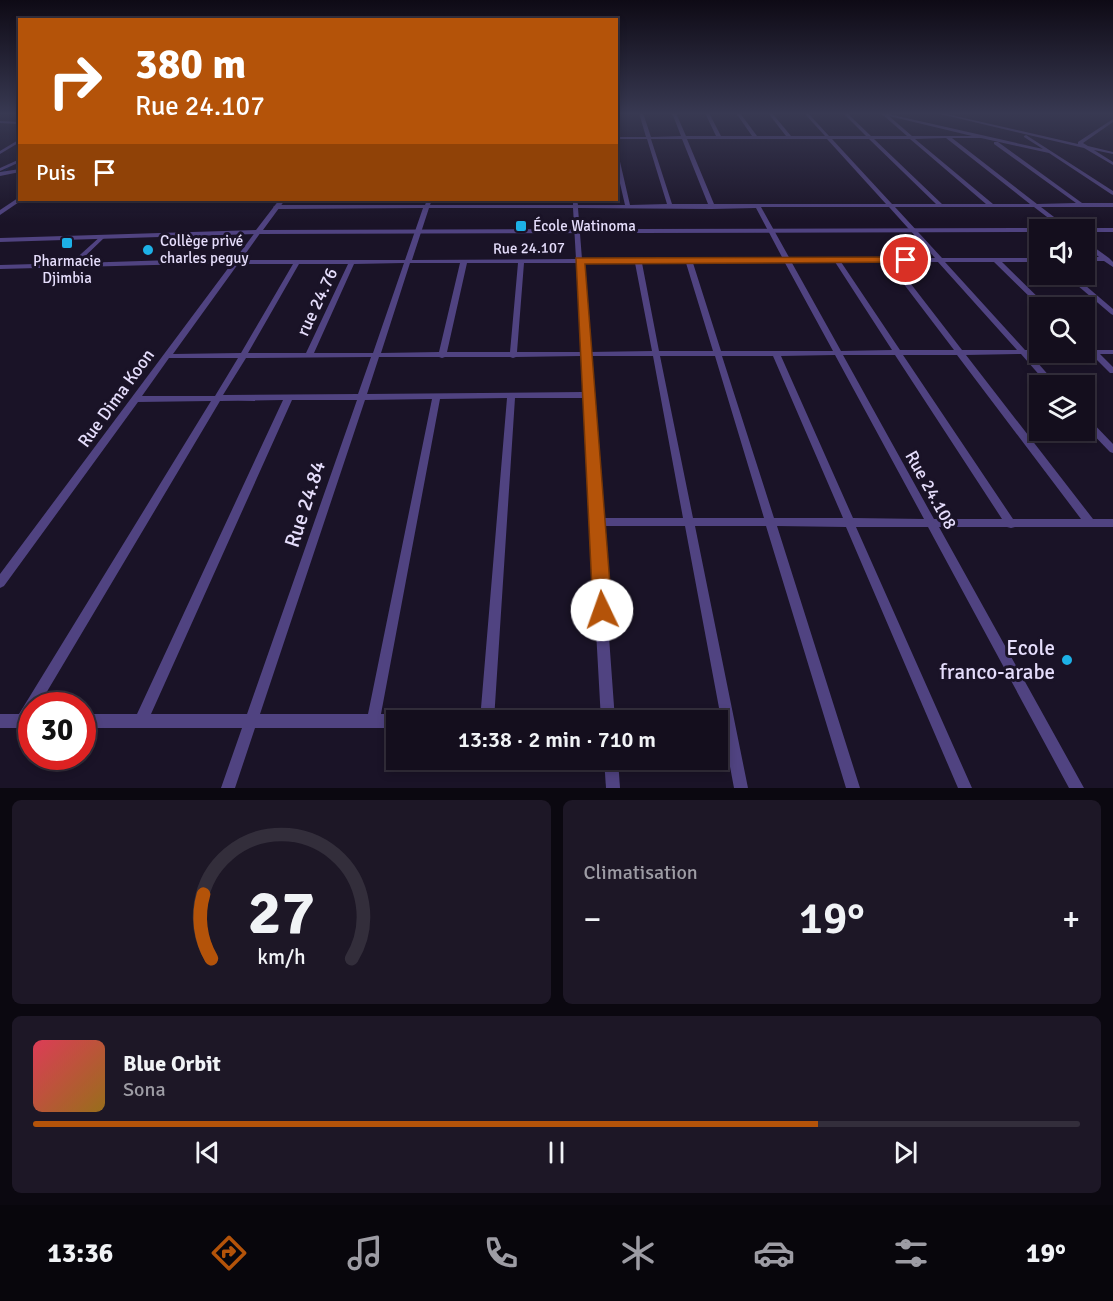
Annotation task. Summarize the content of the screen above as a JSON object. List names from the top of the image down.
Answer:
{
  "streets": {
    "street": [
      "Rue 24.107",
      "rue 24.76",
      "Rue Dima Koon",
      "Rue 24.108",
      "Rue 24.84"
    ]
  },
  "crossings": [
    ["Rue 24.107", "rue 24.76"],
    ["Rue 24.107", "Rue Dima Koon"],
    ["Rue 24.107", "Rue 24.108"],
    ["Rue 24.107", "Rue 24.84"]
  ],
  "places": {
    "transit": ["École Watinoma", "Pharmacie Djimbia"],
    "other": ["Collège privé charles peguy", "Ecole franco-arabe"]
  },
  "page": {
    "turn": ["380 m", "Rue 24.107"],
    "then": "Puis",
    "limit": "30",
    "trip": "13:38 · 2 min · 710 m",
    "tile": "Climatisation",
    "heat": ["−", "19°", "+"],
    "song": ["Blue Orbit", "Sona"],
    "tabs": ["13:36", "19°"],
    "gauge": ["27", "km/h"]
  }
}
